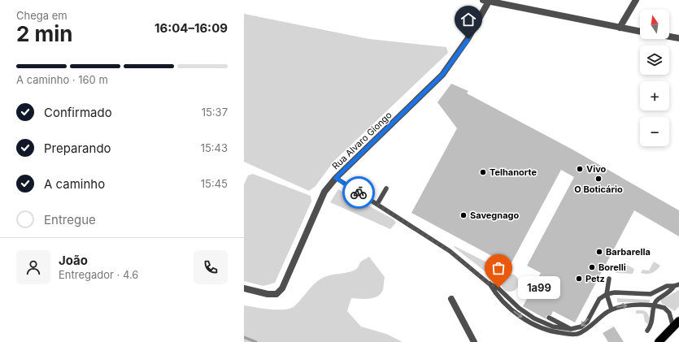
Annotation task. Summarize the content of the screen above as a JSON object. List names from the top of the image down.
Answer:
{
  "streets": {
    "street": ["Rua Alvaro Giongo"]
  },
  "places": [
    "Vivo",
    "Telhanorte",
    "O Boticário",
    "Savegnago",
    "Barbarella",
    "Borelli",
    "Petz",
    "1a99"
  ],
  "north": "top",
  "page": {
    "heading": ["2 min", "Chega em", "16:04–16:09"],
    "panel": ["João", "Entregador · 4.6"],
    "map_buttons": ["+", "−"],
    "bar": "A caminho · 160 m",
    "list": [
      ["Confirmado", "15:37"],
      ["Preparando", "15:43"],
      ["A caminho", "15:45"],
      "Entregue"
    ],
    "bubble": "1a99"
  }
}
